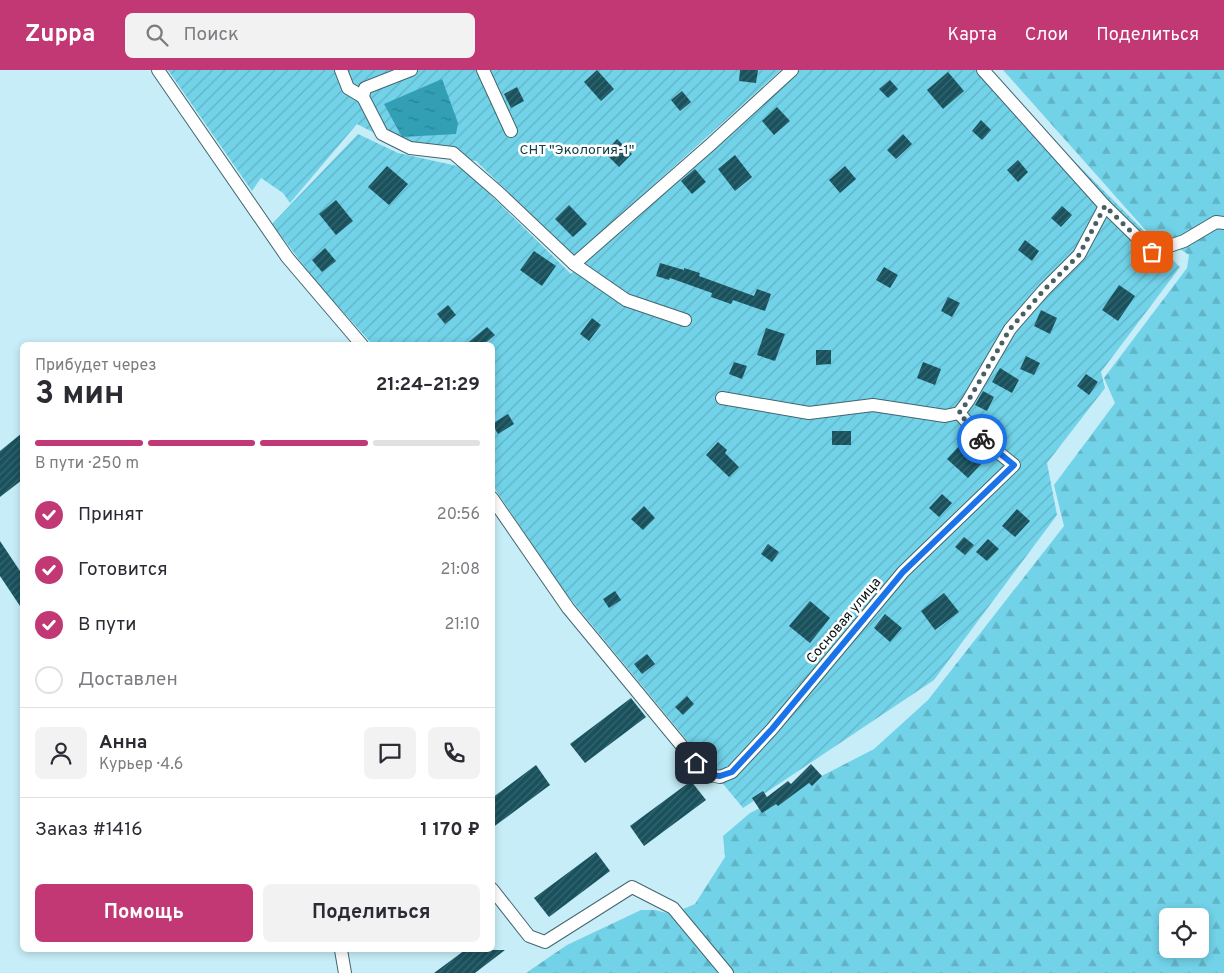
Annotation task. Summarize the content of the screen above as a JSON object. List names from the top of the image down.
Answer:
{
  "streets": {
    "street": ["Сосновая улица"]
  },
  "parks": ["СНТ \"Экология-1\""],
  "page": {
    "header": "Zuppa",
    "search": "Поиск",
    "nav": ["Карта", "Слои", "Поделиться"],
    "heading": ["3 мин", "Прибудет через", "21:24–21:29"],
    "panel": [
      "Анна",
      "Курьер · 4.6",
      "Заказ #1416",
      "1 170 ₽"
    ],
    "bar": "В пути · 250 m",
    "list": [
      ["Принят", "20:56"],
      ["Готовится", "21:08"],
      ["В пути", "21:10"],
      "Доставлен"
    ],
    "buttons": ["Помощь", "Поделиться"]
  }
}
